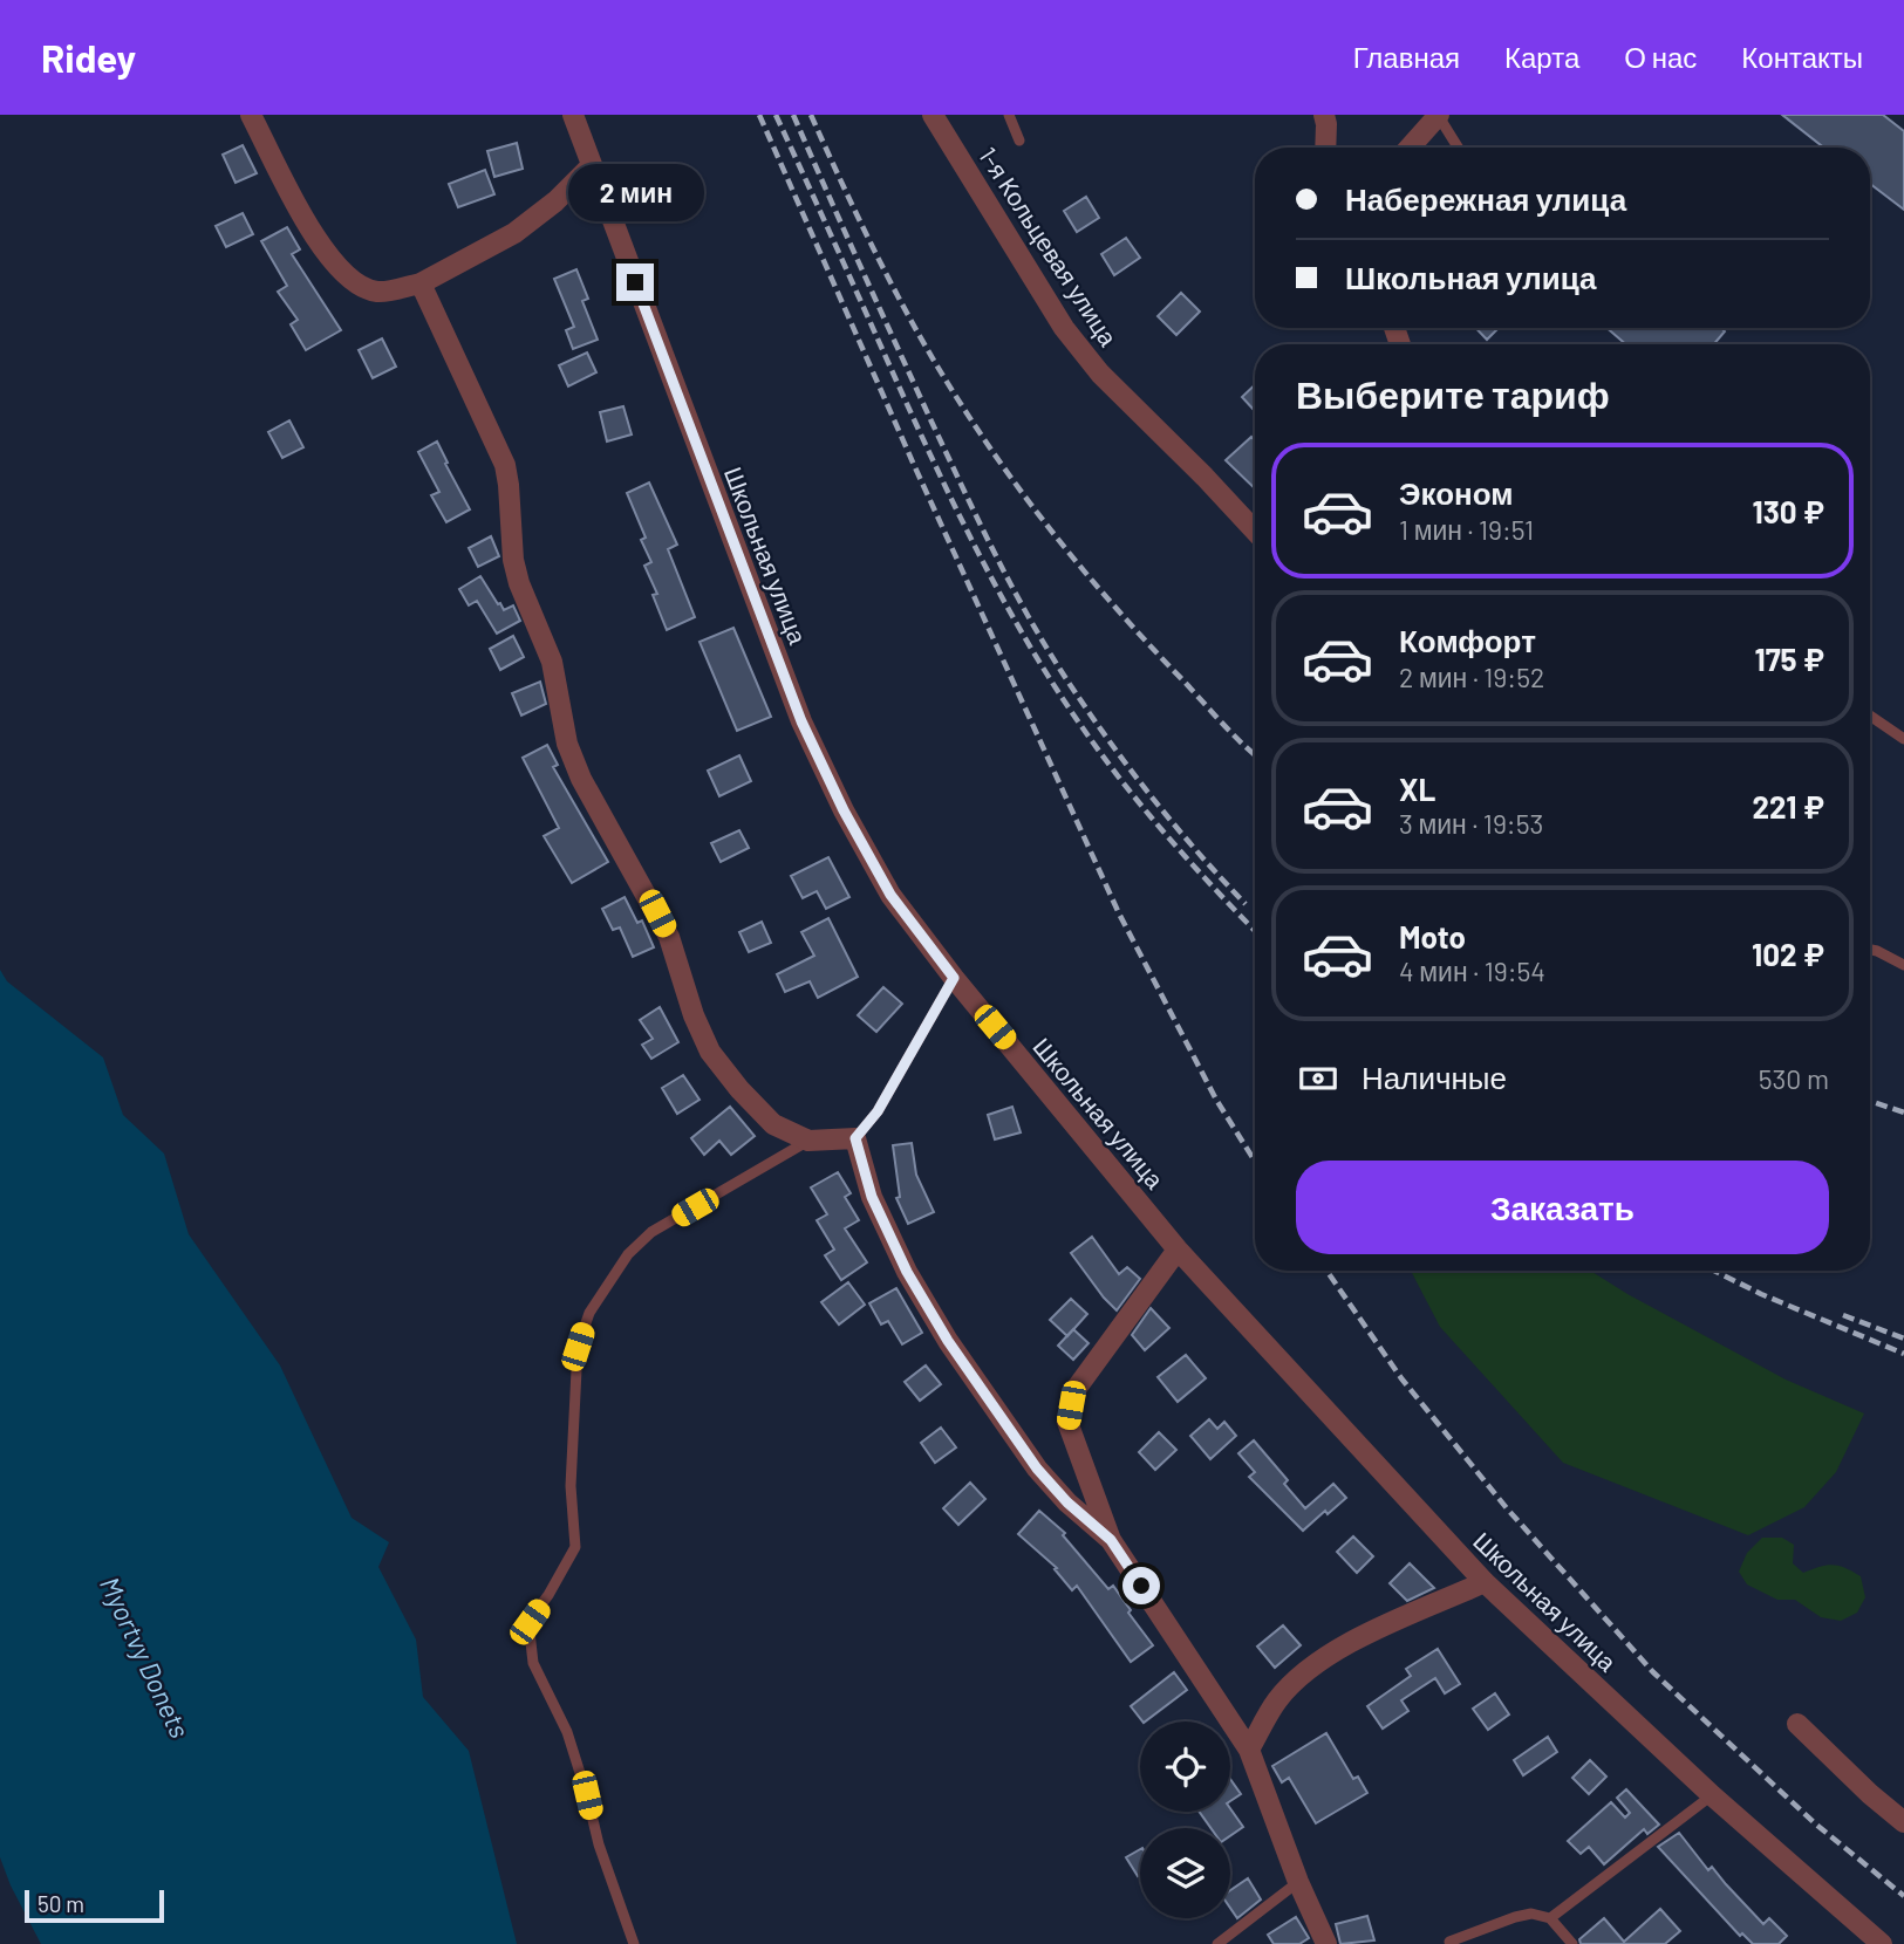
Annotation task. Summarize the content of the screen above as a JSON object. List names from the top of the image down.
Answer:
{
  "streets": {
    "street": ["1-я Кольцевая улица", "Школьная улица"]
  },
  "water": ["Myortvy Donets"],
  "scale_bar": "50 m",
  "page": {
    "header": "Ridey",
    "nav": [
      "Главная",
      "Карта",
      "О нас",
      "Контакты"
    ],
    "banner": ["Набережная улица", "Школьная улица"],
    "bubble": "2 мин",
    "heading": "Выберите тариф",
    "list": [
      {
        "name": "Эконом",
        "note": "1 мин · 19:51",
        "value": "130 ₽"
      },
      {
        "name": "Комфорт",
        "note": "2 мин · 19:52",
        "value": "175 ₽"
      },
      {
        "name": "XL",
        "note": "3 мин · 19:53",
        "value": "221 ₽"
      },
      {
        "name": "Moto",
        "note": "4 мин · 19:54",
        "value": "102 ₽"
      }
    ],
    "pay": ["Наличные", "530 m"],
    "buttons": "Заказать",
    "scale": "50 m"
  }
}
